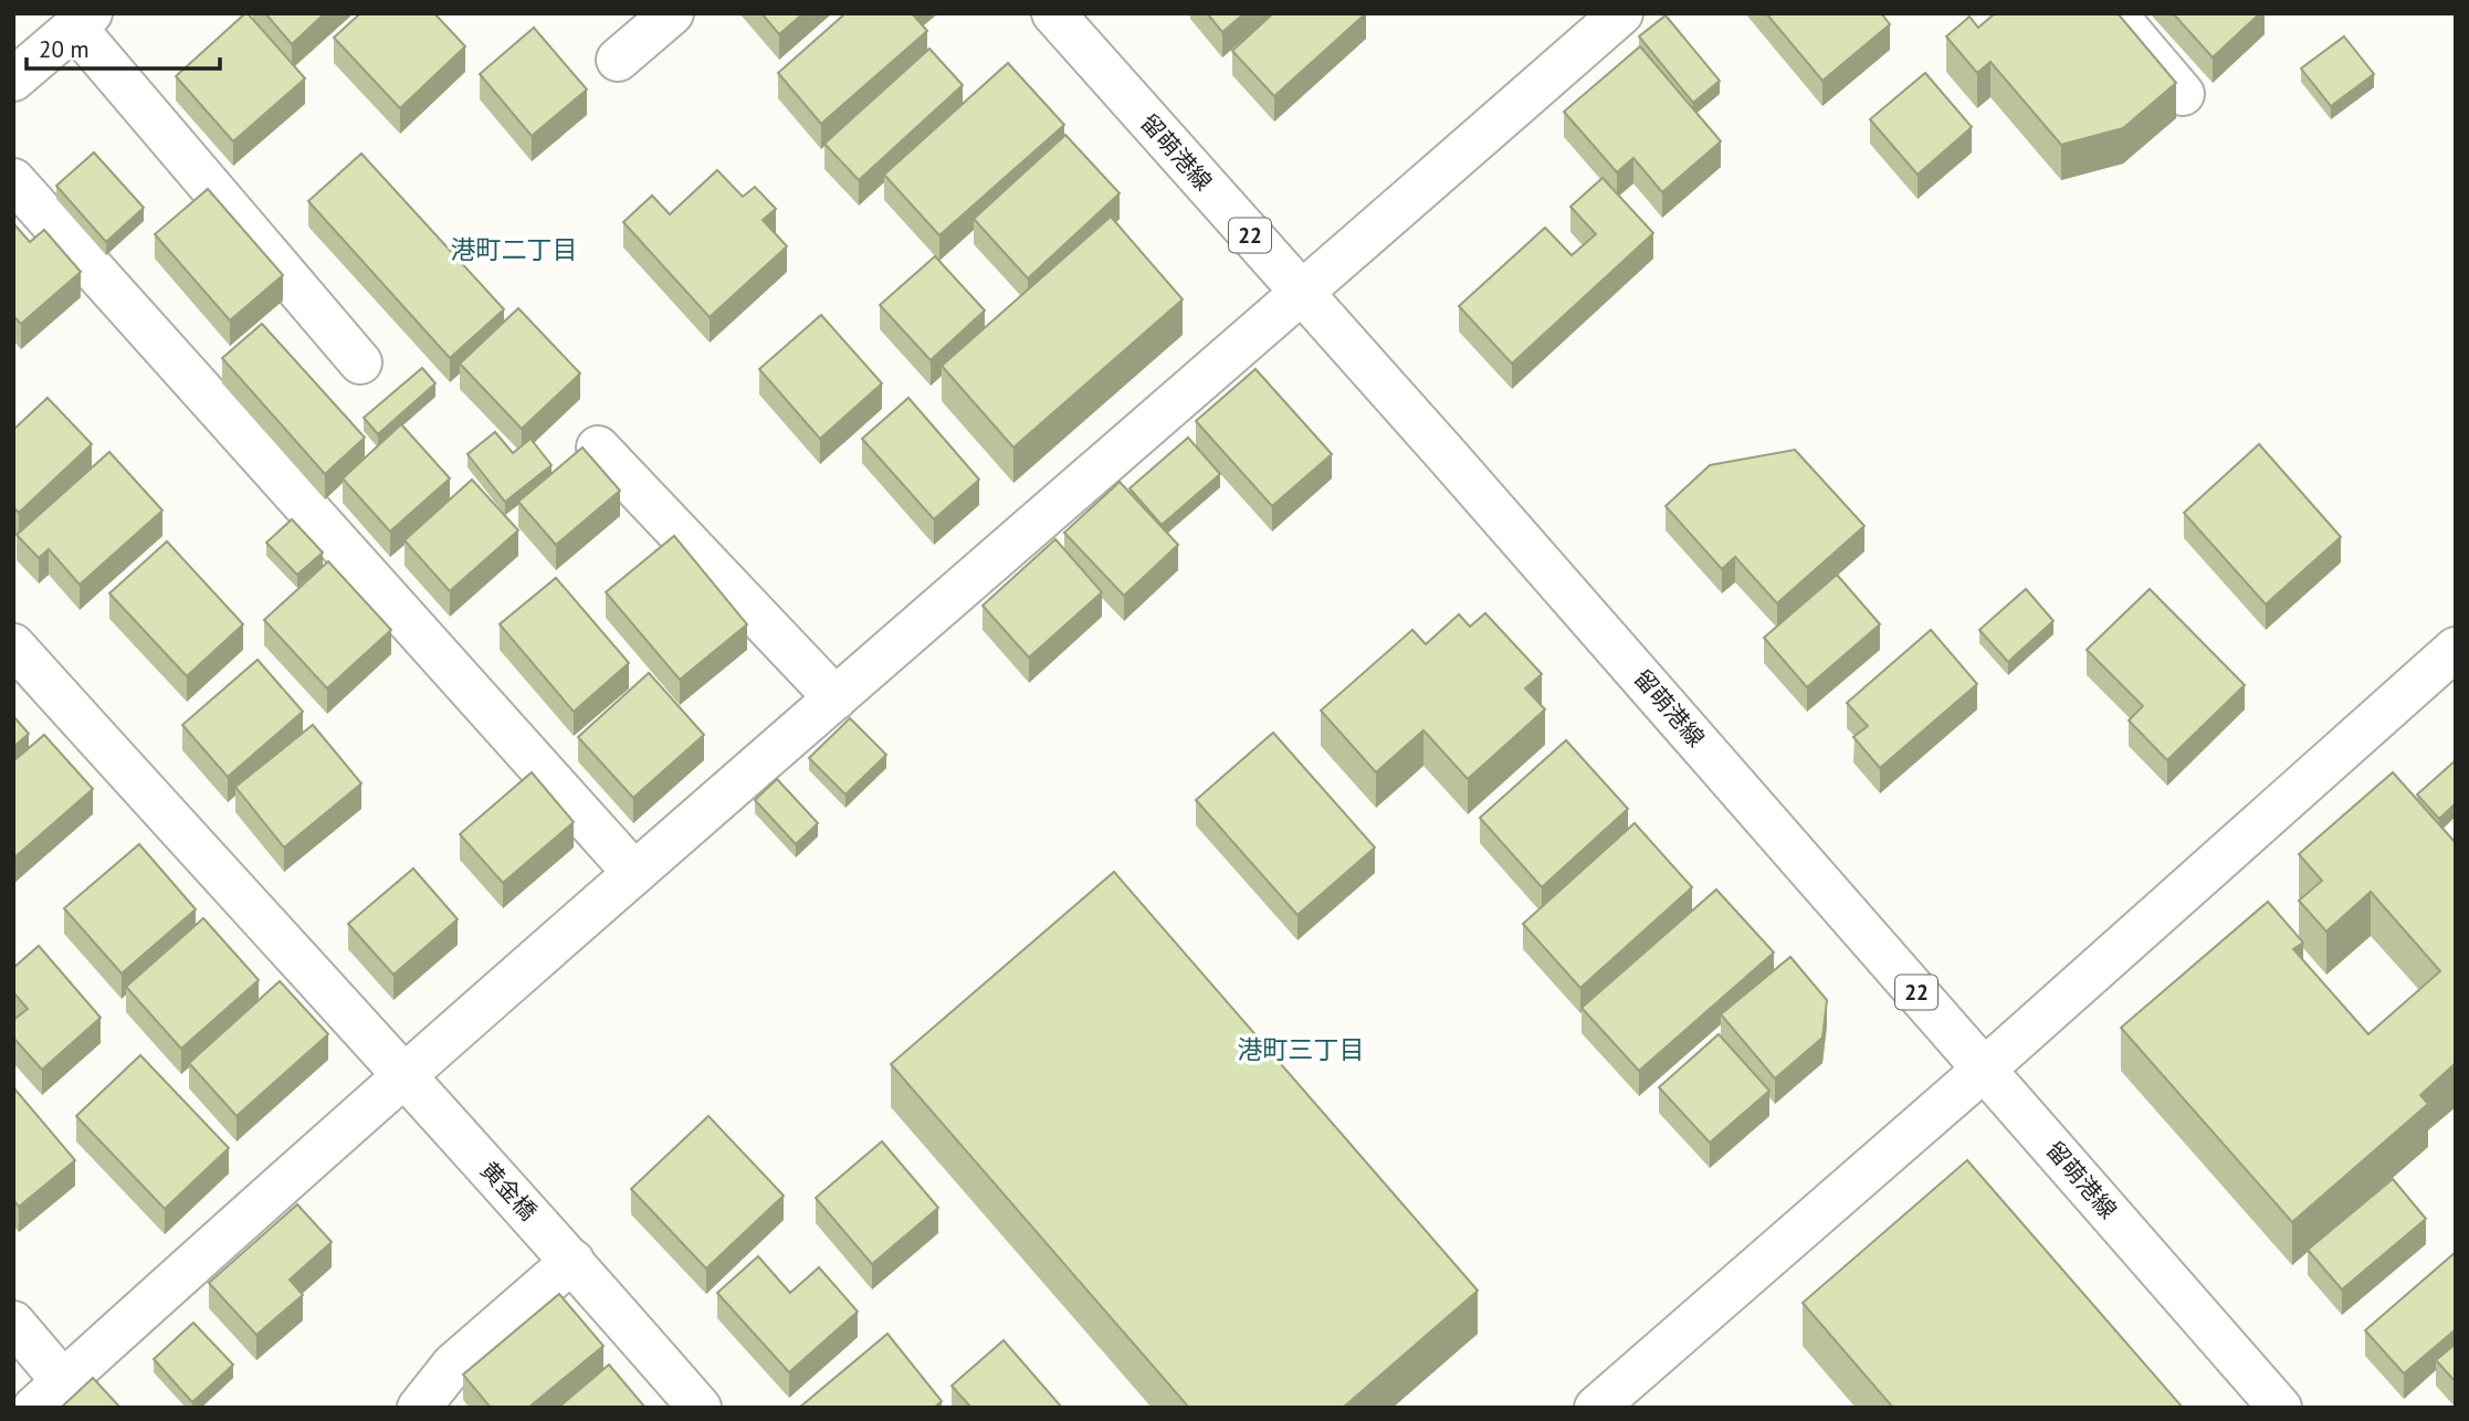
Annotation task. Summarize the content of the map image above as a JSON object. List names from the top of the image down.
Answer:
{
  "streets": {
    "street": ["留萌港線", "22", "黄金橋"]
  },
  "districts": ["港町二丁目", "港町三丁目"],
  "scale_bar": "20 m"
}
